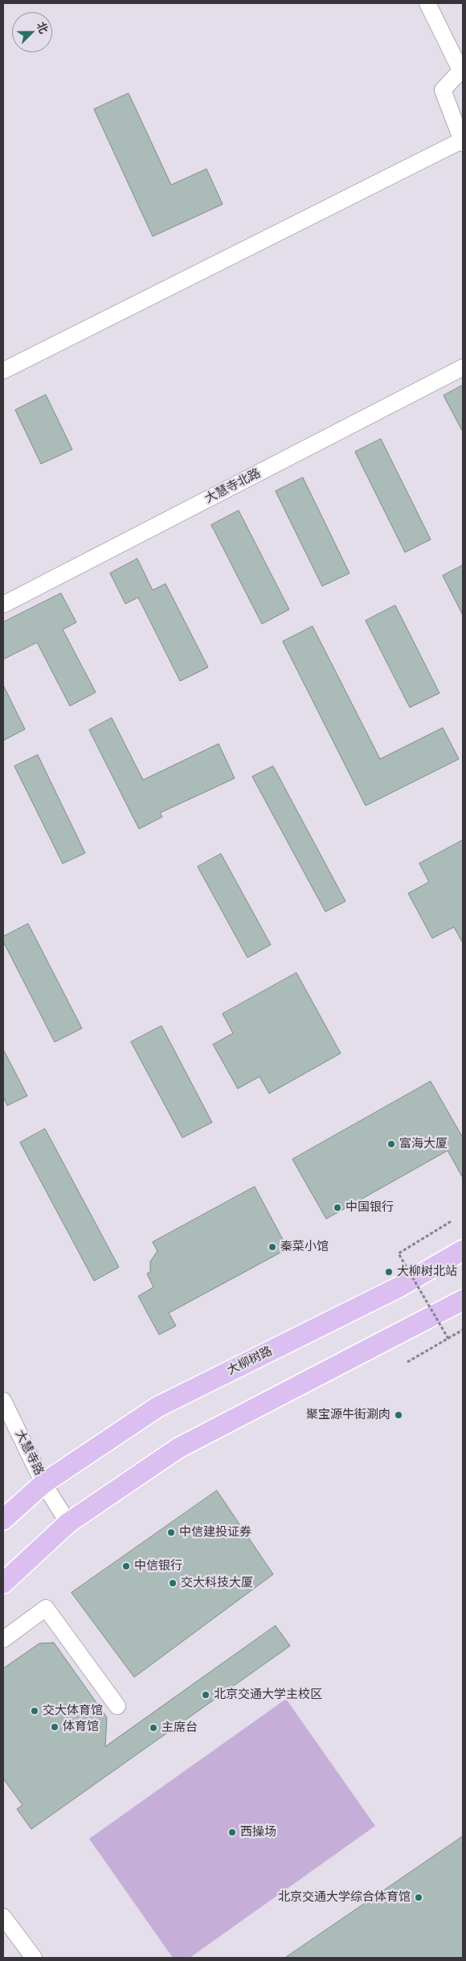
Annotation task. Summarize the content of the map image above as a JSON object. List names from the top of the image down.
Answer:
{
  "streets": {
    "main road": ["大柳树路"],
    "street": ["大慧寺北路", "大慧寺路"]
  },
  "crossings": [
    ["大柳树路", "大慧寺路"]
  ],
  "places": [
    "富海大厦",
    "中国银行",
    "秦菜小馆",
    "大柳树北站",
    "聚宝源牛街涮肉",
    "中信建投证券",
    "中信银行",
    "交大科技大厦",
    "北京交通大学主校区",
    "交大体育馆",
    "体育馆",
    "主席台",
    "西操场",
    "北京交通大学综合体育馆"
  ],
  "north": "top right"
}
